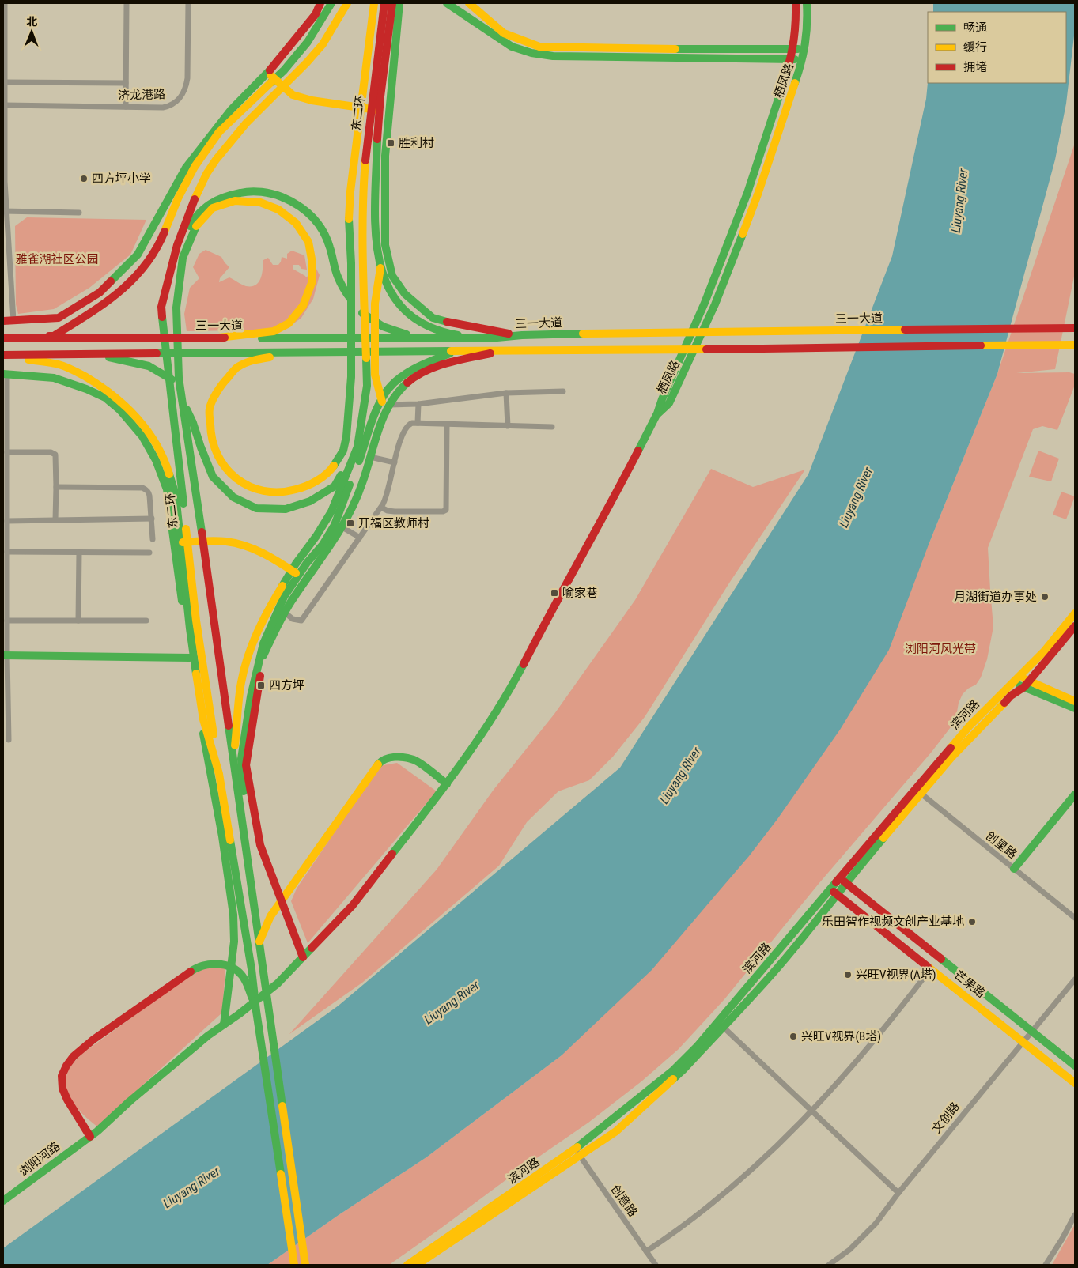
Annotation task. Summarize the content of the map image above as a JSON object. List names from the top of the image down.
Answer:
{
  "streets": {
    "main road": [
      "栖凤路",
      "东二环",
      "三一大道",
      "滨河路",
      "芒果路",
      "浏阳河路"
    ],
    "street": [
      "济龙港路",
      "创星路",
      "文创路",
      "创意路"
    ]
  },
  "crossings": [
    ["栖凤路", "浏阳河路"],
    ["滨河路", "创星路"],
    ["滨河路", "芒果路"],
    ["滨河路", "创意路"],
    ["芒果路", "文创路"]
  ],
  "water": ["Liuyang River"],
  "parks": ["雅雀湖社区公园", "浏阳河风光带"],
  "places": {
    "transit": [
      "胜利村",
      "开福区教师村",
      "喻家巷",
      "四方坪"
    ],
    "other": [
      "四方坪小学",
      "月湖街道办事处",
      "乐田智作视频文创产业基地",
      "兴旺V视界(A塔)",
      "兴旺V视界(B塔)"
    ]
  },
  "legend": ["畅通", "缓行", "拥堵"],
  "north": "top"
}
